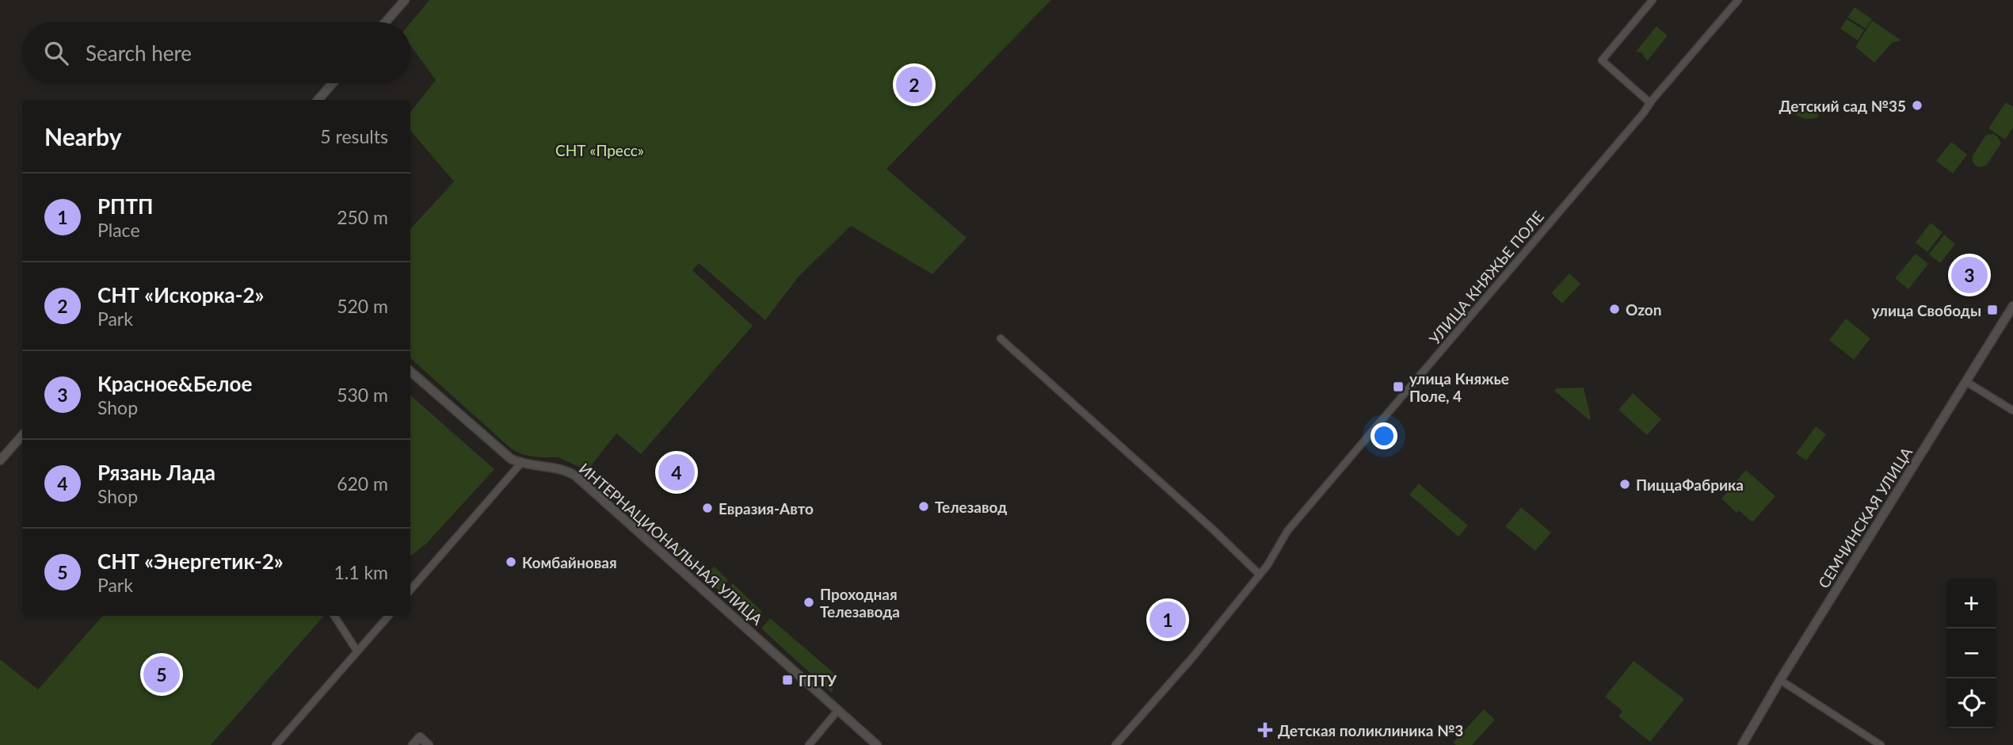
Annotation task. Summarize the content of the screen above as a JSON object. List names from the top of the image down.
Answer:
{
  "streets": {
    "street": ["УЛИЦА КНЯЖЬЕ ПОЛЕ", "СЕМЧИНСКАЯ УЛИЦА", "ИНТЕРНАЦИОНАЛЬНАЯ УЛИЦА"]
  },
  "parks": ["СНТ «Пресс»"],
  "places": {
    "other": [
      "Детский сад №35",
      "Ozon",
      "ПиццаФабрика",
      "Телезавод",
      "Евразия-Авто",
      "Комбайновая",
      "Проходная Телезавода"
    ],
    "transit": ["улица Свободы", "улица Княжье Поле, 4", "ГПТУ"],
    "health": ["Детская поликлиника №3"]
  },
  "page": {
    "search": "Search here",
    "pins": [
      "2",
      "3",
      "4",
      "1",
      "5"
    ],
    "heading": ["Nearby", "5 results"],
    "list": [
      {
        "mark": "1",
        "name": "РПТП",
        "note": "Place",
        "value": "250 m"
      },
      {
        "mark": "2",
        "name": "СНТ «Искорка-2»",
        "note": "Park",
        "value": "520 m"
      },
      {
        "mark": "3",
        "name": "Красное&Белое",
        "note": "Shop",
        "value": "530 m"
      },
      {
        "mark": "4",
        "name": "Рязань Лада",
        "note": "Shop",
        "value": "620 m"
      },
      {
        "mark": "5",
        "name": "СНТ «Энергетик-2»",
        "note": "Park",
        "value": "1.1 km"
      }
    ],
    "map_buttons": ["+", "−"]
  }
}
